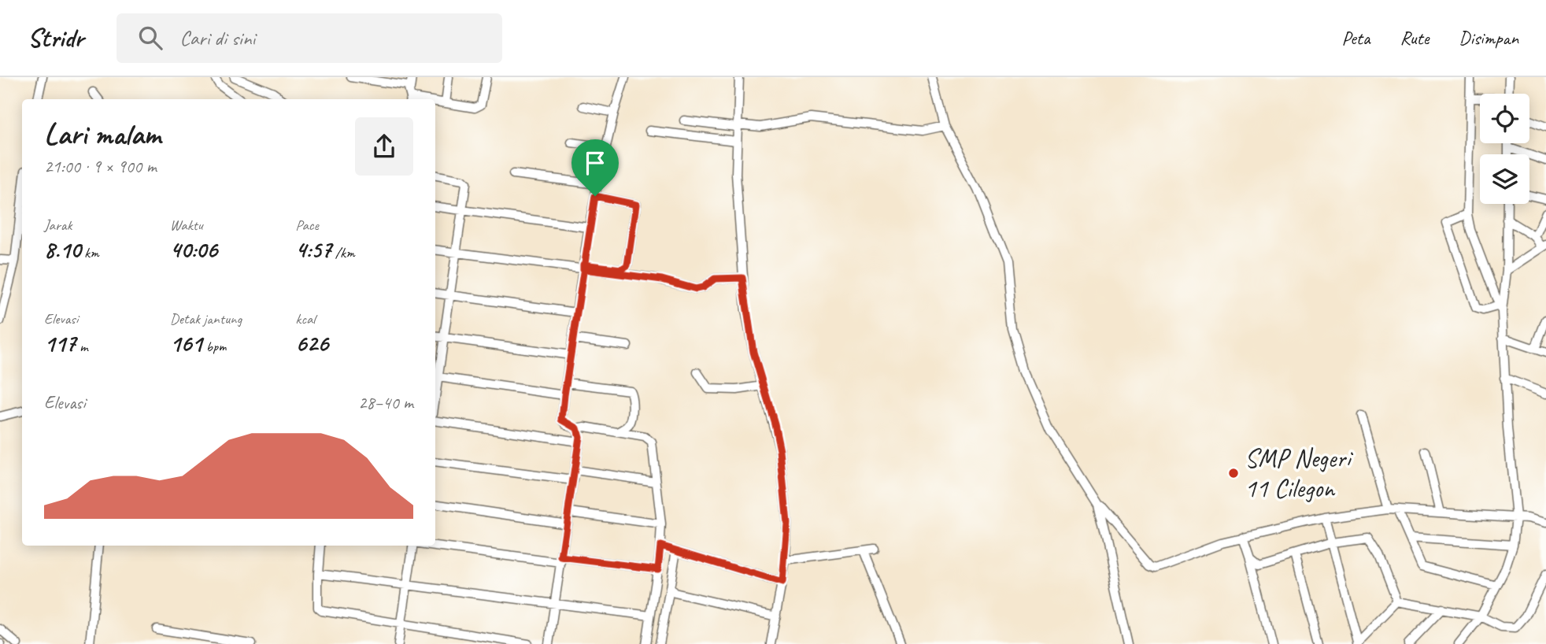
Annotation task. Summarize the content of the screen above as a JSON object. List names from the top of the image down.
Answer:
{
  "places": ["SMP Negeri 11 Cilegon"],
  "page": {
    "header": "Stridr",
    "search": "Cari di sini",
    "nav": ["Peta", "Rute", "Disimpan"],
    "heading": ["Lari malam", "21:00 · 9 × 900 m"],
    "stats": [
      ["Jarak", "8.10 km"],
      ["Waktu", "40:06"],
      ["Pace", "4:57 /km"],
      ["Elevasi", "117 m"],
      ["Detak jantung", "161 bpm"],
      ["kcal", "626"]
    ],
    "chart": ["Elevasi", "28–40 m"]
  }
}
